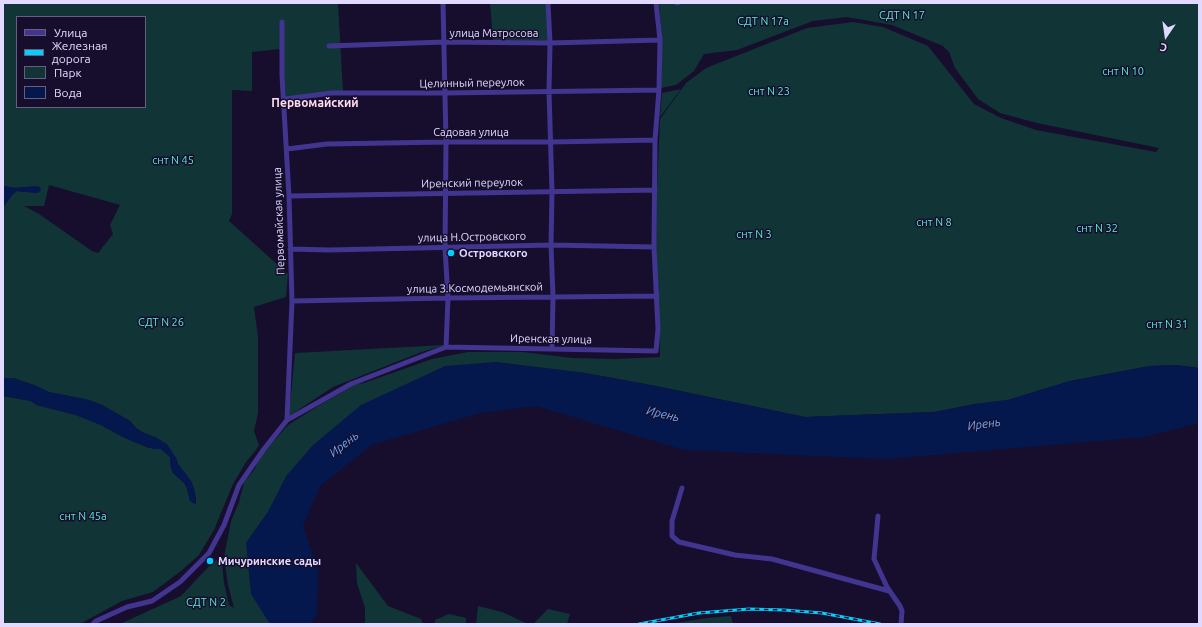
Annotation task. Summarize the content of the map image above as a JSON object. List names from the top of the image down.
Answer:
{
  "streets": {
    "street": [
      "улица Матросова",
      "Целинный переулок",
      "Садовая улица",
      "Иренский переулок",
      "Первомайская улица",
      "улица Н.Островского",
      "улица З.Космодемьянской",
      "Иренская улица"
    ]
  },
  "crossings": [
    ["Целинный переулок", "Первомайская улица"],
    ["Садовая улица", "Первомайская улица"],
    ["Иренский переулок", "Первомайская улица"],
    ["Первомайская улица", "улица Н.Островского"],
    ["Первомайская улица", "улица З.Космодемьянской"],
    ["улица З.Космодемьянской", "Иренская улица"]
  ],
  "districts": ["Первомайский"],
  "water": ["Ирень"],
  "parks": [
    "СДТ N 17",
    "СДТ N 17а",
    "снт N 10",
    "снт N 23",
    "снт N 45",
    "снт N 8",
    "снт N 32",
    "снт N 3",
    "СДТ N 26",
    "снт N 31",
    "снт N 45а",
    "СДТ N 2"
  ],
  "places": ["Островского", "Мичуринские сады"],
  "legend": [
    "Улица",
    "Железная дорога",
    "Парк",
    "Вода"
  ],
  "north": "bottom"
}
